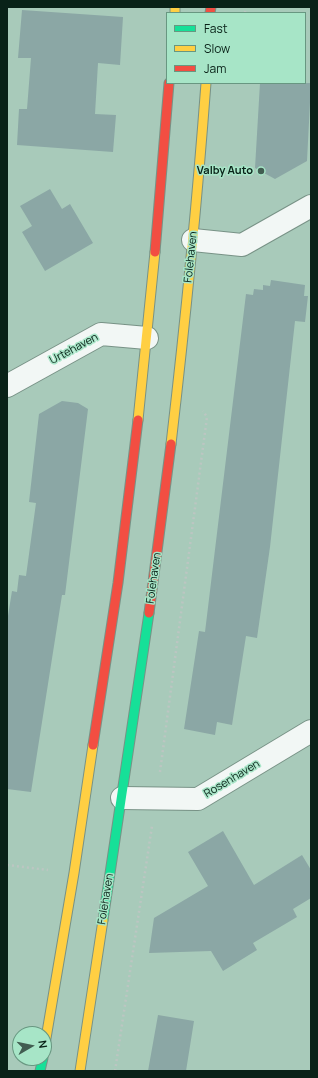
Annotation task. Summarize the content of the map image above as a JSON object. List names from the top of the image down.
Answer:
{
  "streets": {
    "main road": ["Folehaven"],
    "street": ["Urtehaven", "Rosenhaven"]
  },
  "crossings": [
    ["Folehaven", "Rosenhaven"]
  ],
  "places": ["Valby Auto"],
  "legend": ["Fast", "Slow", "Jam"],
  "north": "right"
}
